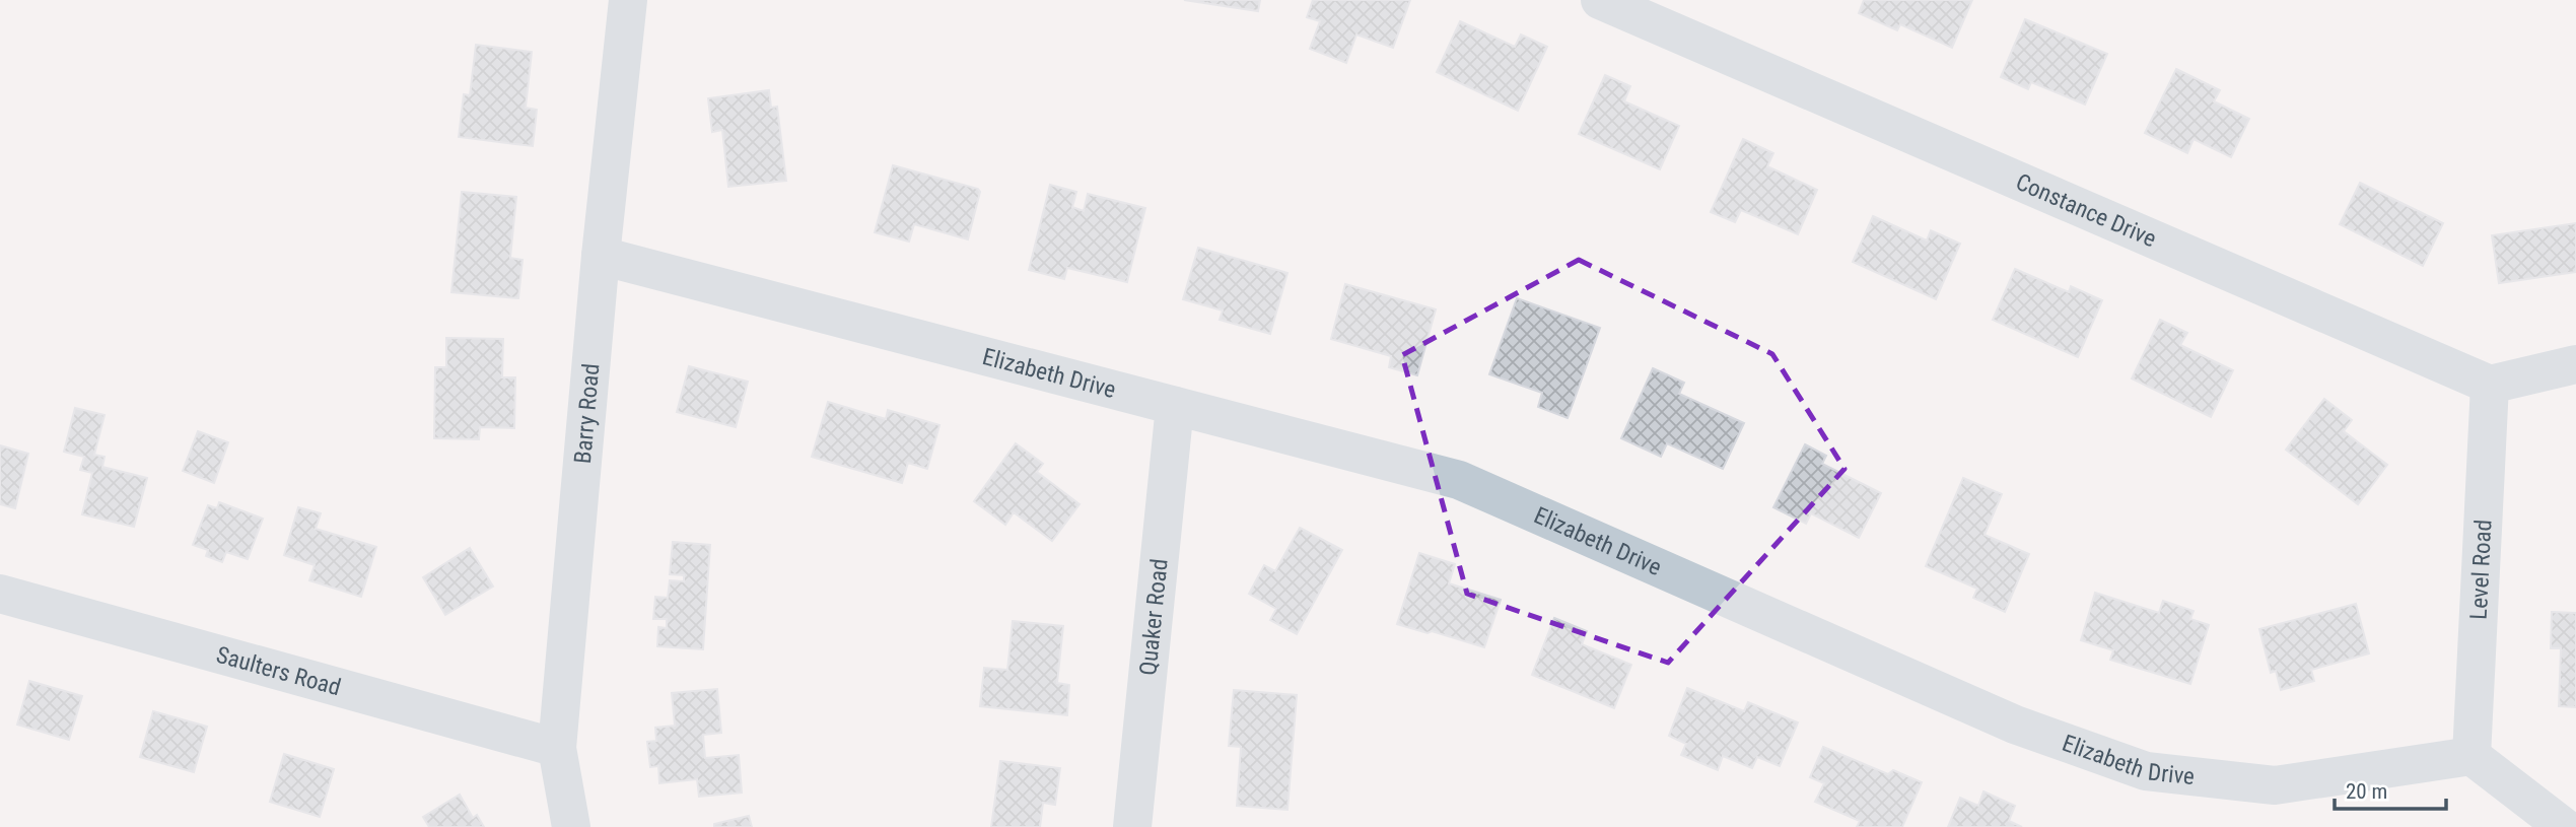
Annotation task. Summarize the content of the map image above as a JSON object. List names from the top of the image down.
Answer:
{
  "streets": {
    "street": [
      "Constance Drive",
      "Elizabeth Drive",
      "Barry Road",
      "Level Road",
      "Quaker Road",
      "Saulters Road"
    ]
  },
  "crossings": [
    ["Constance Drive", "Level Road"],
    ["Elizabeth Drive", "Barry Road"],
    ["Elizabeth Drive", "Level Road"],
    ["Elizabeth Drive", "Quaker Road"],
    ["Barry Road", "Saulters Road"]
  ],
  "scale_bar": "20 m"
}
